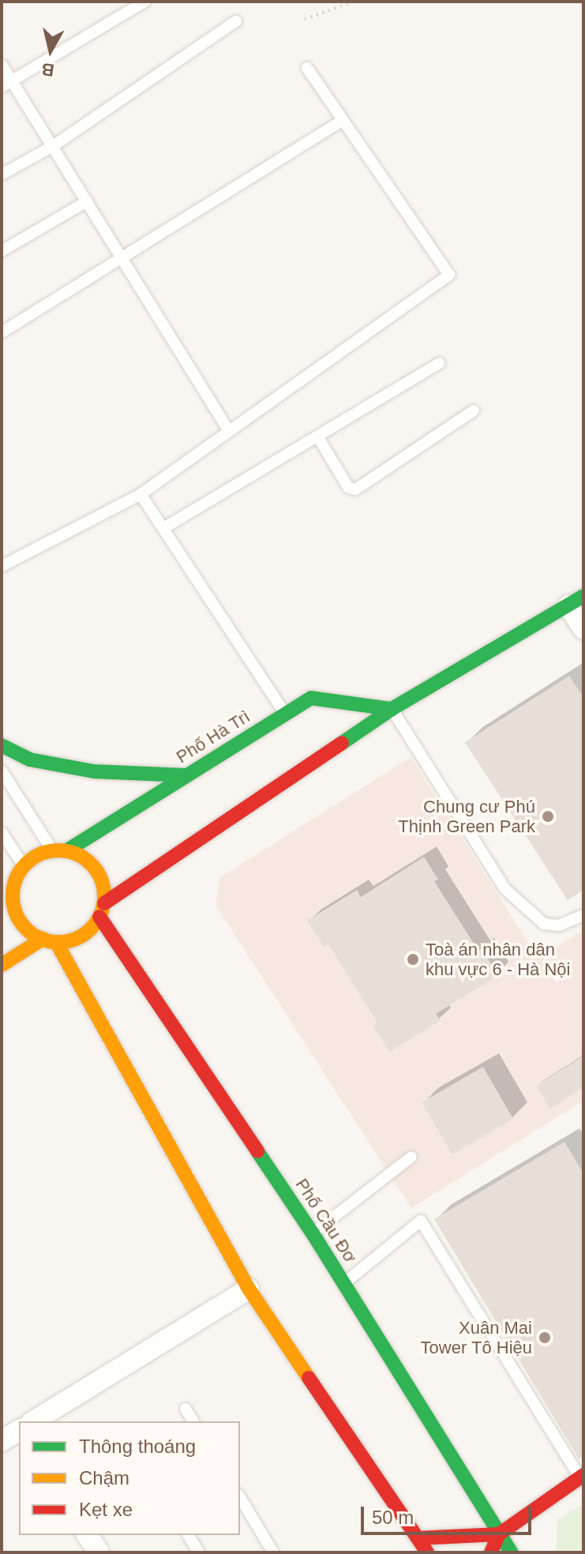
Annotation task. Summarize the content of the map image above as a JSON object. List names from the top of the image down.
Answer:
{
  "streets": {
    "main road": ["Phố Hà Trì", "Phố Cầu Đơ"]
  },
  "crossings": [
    ["Phố Hà Trì", "Phố Cầu Đơ"]
  ],
  "places": ["Chung cư Phú Thịnh Green Park", "Toà án nhân dân khu vực 6 - Hà Nội", "Xuân Mai Tower Tô Hiệu"],
  "legend": ["Thông thoáng", "Chậm", "Kẹt xe"],
  "scale_bar": "50 m",
  "north": "bottom"
}
